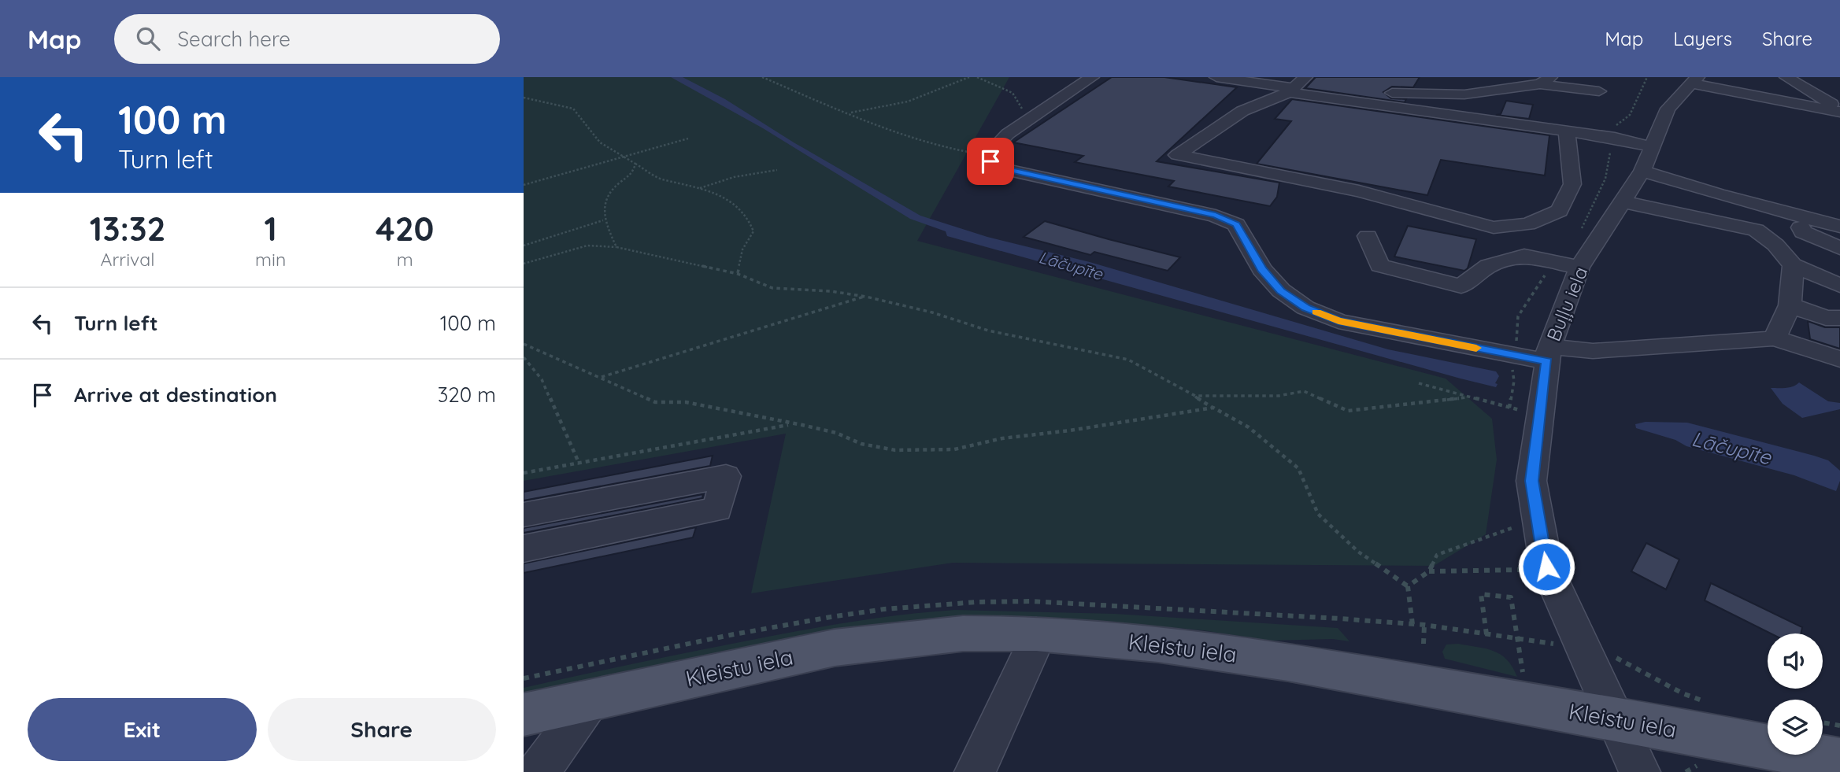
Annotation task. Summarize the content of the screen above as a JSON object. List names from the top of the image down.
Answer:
{
  "streets": {
    "main road": ["Kleistu iela"],
    "street": ["Buļļu iela"]
  },
  "crossings": [
    ["Buļļu iela", "Kleistu iela"]
  ],
  "water": ["Lāčupīte"],
  "page": {
    "header": "Map",
    "search": "Search here",
    "nav": ["Map", "Layers", "Share"],
    "turn": ["100 m", "Turn left"],
    "eta": [
      "13:32",
      "Arrival",
      "1",
      "min",
      "420",
      "m"
    ],
    "list": [
      {
        "name": "Turn left",
        "value": "100 m"
      },
      {
        "name": "Arrive at destination",
        "value": "320 m"
      }
    ],
    "buttons": ["Exit", "Share"]
  }
}
